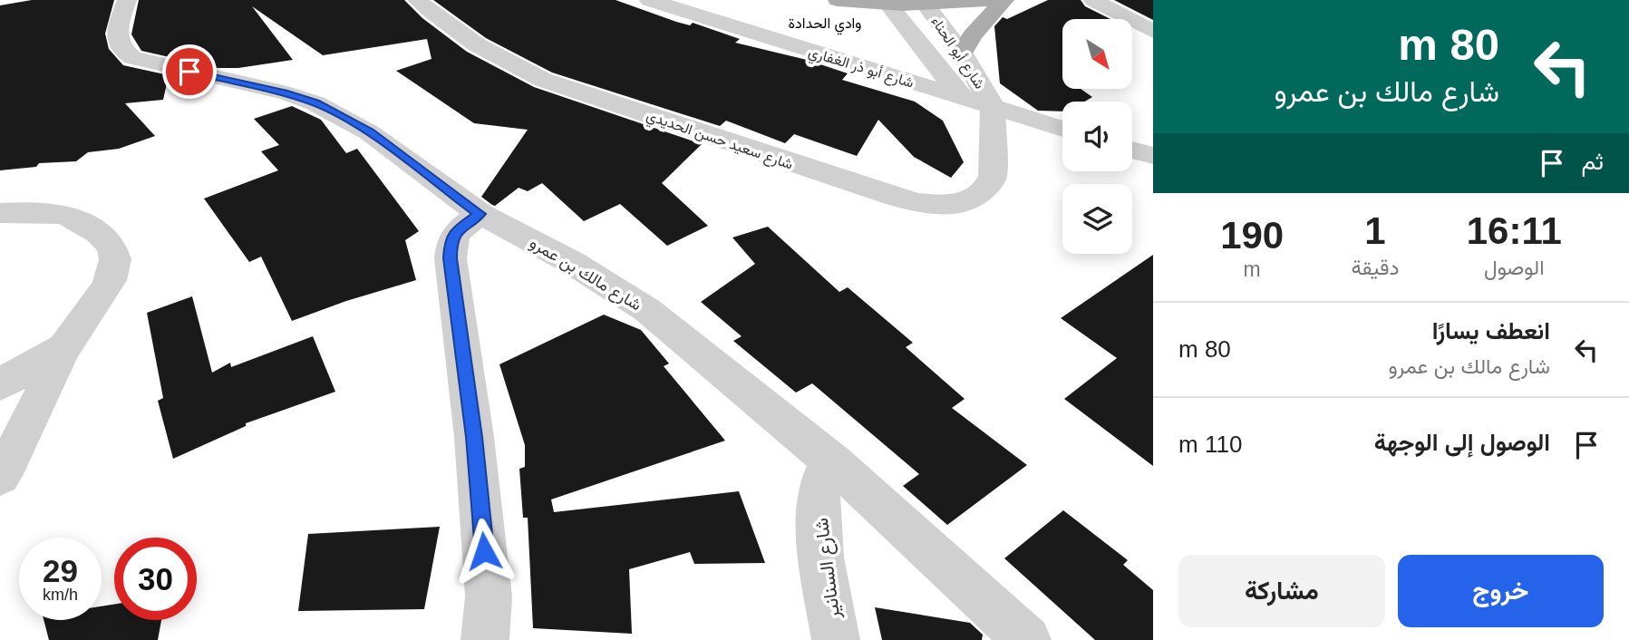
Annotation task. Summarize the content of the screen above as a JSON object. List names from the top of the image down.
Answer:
{
  "streets": {
    "street": [
      "شارع أبو الحناء",
      "شارع أبو ذر الغفاري",
      "شارع سعيد حسن الحديدي",
      "شارع مالك بن عمرو",
      "شارع السنانير"
    ]
  },
  "crossings": [
    ["شارع أبو الحناء", "شارع أبو ذر الغفاري"],
    ["شارع أبو الحناء", "شارع سعيد حسن الحديدي"],
    ["شارع مالك بن عمرو", "شارع السنانير"]
  ],
  "districts": ["وادي الحدادة"],
  "north": "bottom right",
  "page": {
    "turn": ["80 m", "شارع مالك بن عمرو"],
    "then": "ثم",
    "eta": [
      "16:11",
      "الوصول",
      "1",
      "دقيقة",
      "190",
      "m"
    ],
    "list": [
      {
        "name": "انعطف يسارًا",
        "note": "شارع مالك بن عمرو",
        "value": "80 m"
      },
      {
        "name": "الوصول إلى الوجهة",
        "value": "110 m"
      }
    ],
    "speed": "29 km/h",
    "limit": "30",
    "buttons": ["خروج", "مشاركة"]
  }
}
